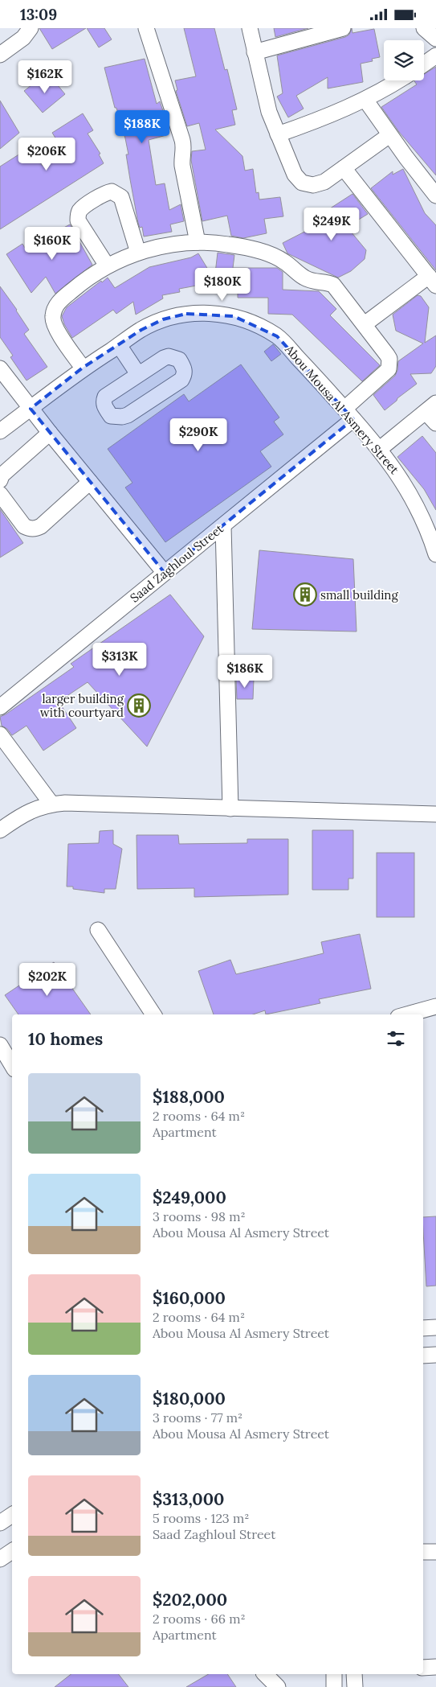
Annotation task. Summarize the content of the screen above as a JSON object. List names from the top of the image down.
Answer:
{
  "streets": {
    "street": ["Abou Mousa Al Asmery Street", "Saad Zaghloul Street"]
  },
  "crossings": [
    ["Abou Mousa Al Asmery Street", "Saad Zaghloul Street"]
  ],
  "places": {
    "building": ["small building", "larger building with courtyard"]
  },
  "page": {
    "status": "13:09",
    "price": [
      "$162K",
      "$188K",
      "$206K",
      "$249K",
      "$160K",
      "$180K",
      "$290K",
      "$313K",
      "$186K",
      "$202K"
    ],
    "heading": "10 homes",
    "list": [
      {
        "name": "$188,000",
        "note": "2 rooms · 64 m² · Apartment"
      },
      {
        "name": "$249,000",
        "note": "3 rooms · 98 m² · Abou Mousa Al Asmery Street"
      },
      {
        "name": "$160,000",
        "note": "2 rooms · 64 m² · Abou Mousa Al Asmery Street"
      },
      {
        "name": "$180,000",
        "note": "3 rooms · 77 m² · Abou Mousa Al Asmery Street"
      },
      {
        "name": "$313,000",
        "note": "5 rooms · 123 m² · Saad Zaghloul Street"
      },
      {
        "name": "$202,000",
        "note": "2 rooms · 66 m² · Apartment"
      }
    ]
  }
}
